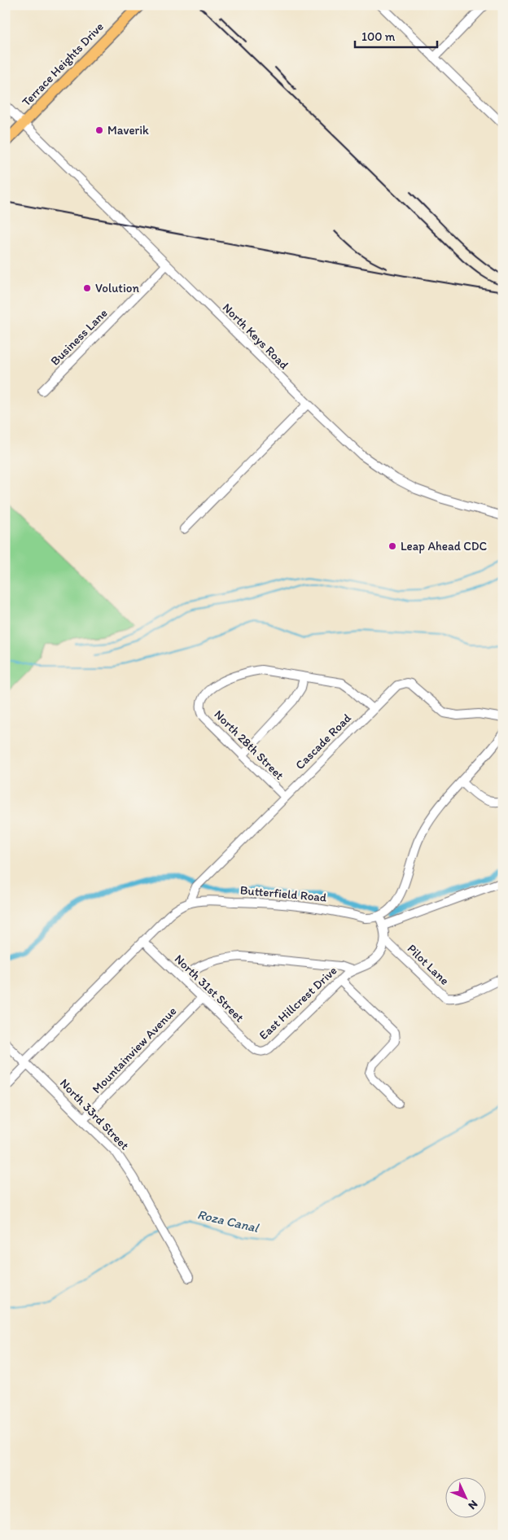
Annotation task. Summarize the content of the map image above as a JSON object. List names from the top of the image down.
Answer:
{
  "streets": {
    "main road": ["Terrace Heights Drive"],
    "street": [
      "North Keys Road",
      "Business Lane",
      "Cascade Road",
      "North 28th Street",
      "Butterfield Road",
      "Pilot Lane",
      "North 31st Street",
      "East Hillcrest Drive",
      "Mountainview Avenue",
      "North 33rd Street"
    ]
  },
  "crossings": [
    ["Terrace Heights Drive", "North Keys Road"],
    ["North Keys Road", "Business Lane"],
    ["Cascade Road", "North 28th Street"],
    ["Cascade Road", "Butterfield Road"],
    ["Butterfield Road", "North 31st Street"],
    ["Butterfield Road", "North 33rd Street"],
    ["Pilot Lane", "East Hillcrest Drive"],
    ["North 31st Street", "East Hillcrest Drive"],
    ["North 31st Street", "Mountainview Avenue"],
    ["Mountainview Avenue", "North 33rd Street"]
  ],
  "water": ["Roza Canal"],
  "places": ["Maverik", "Volution", "Leap Ahead CDC"],
  "scale_bar": "100 m",
  "north": "bottom right"
}
